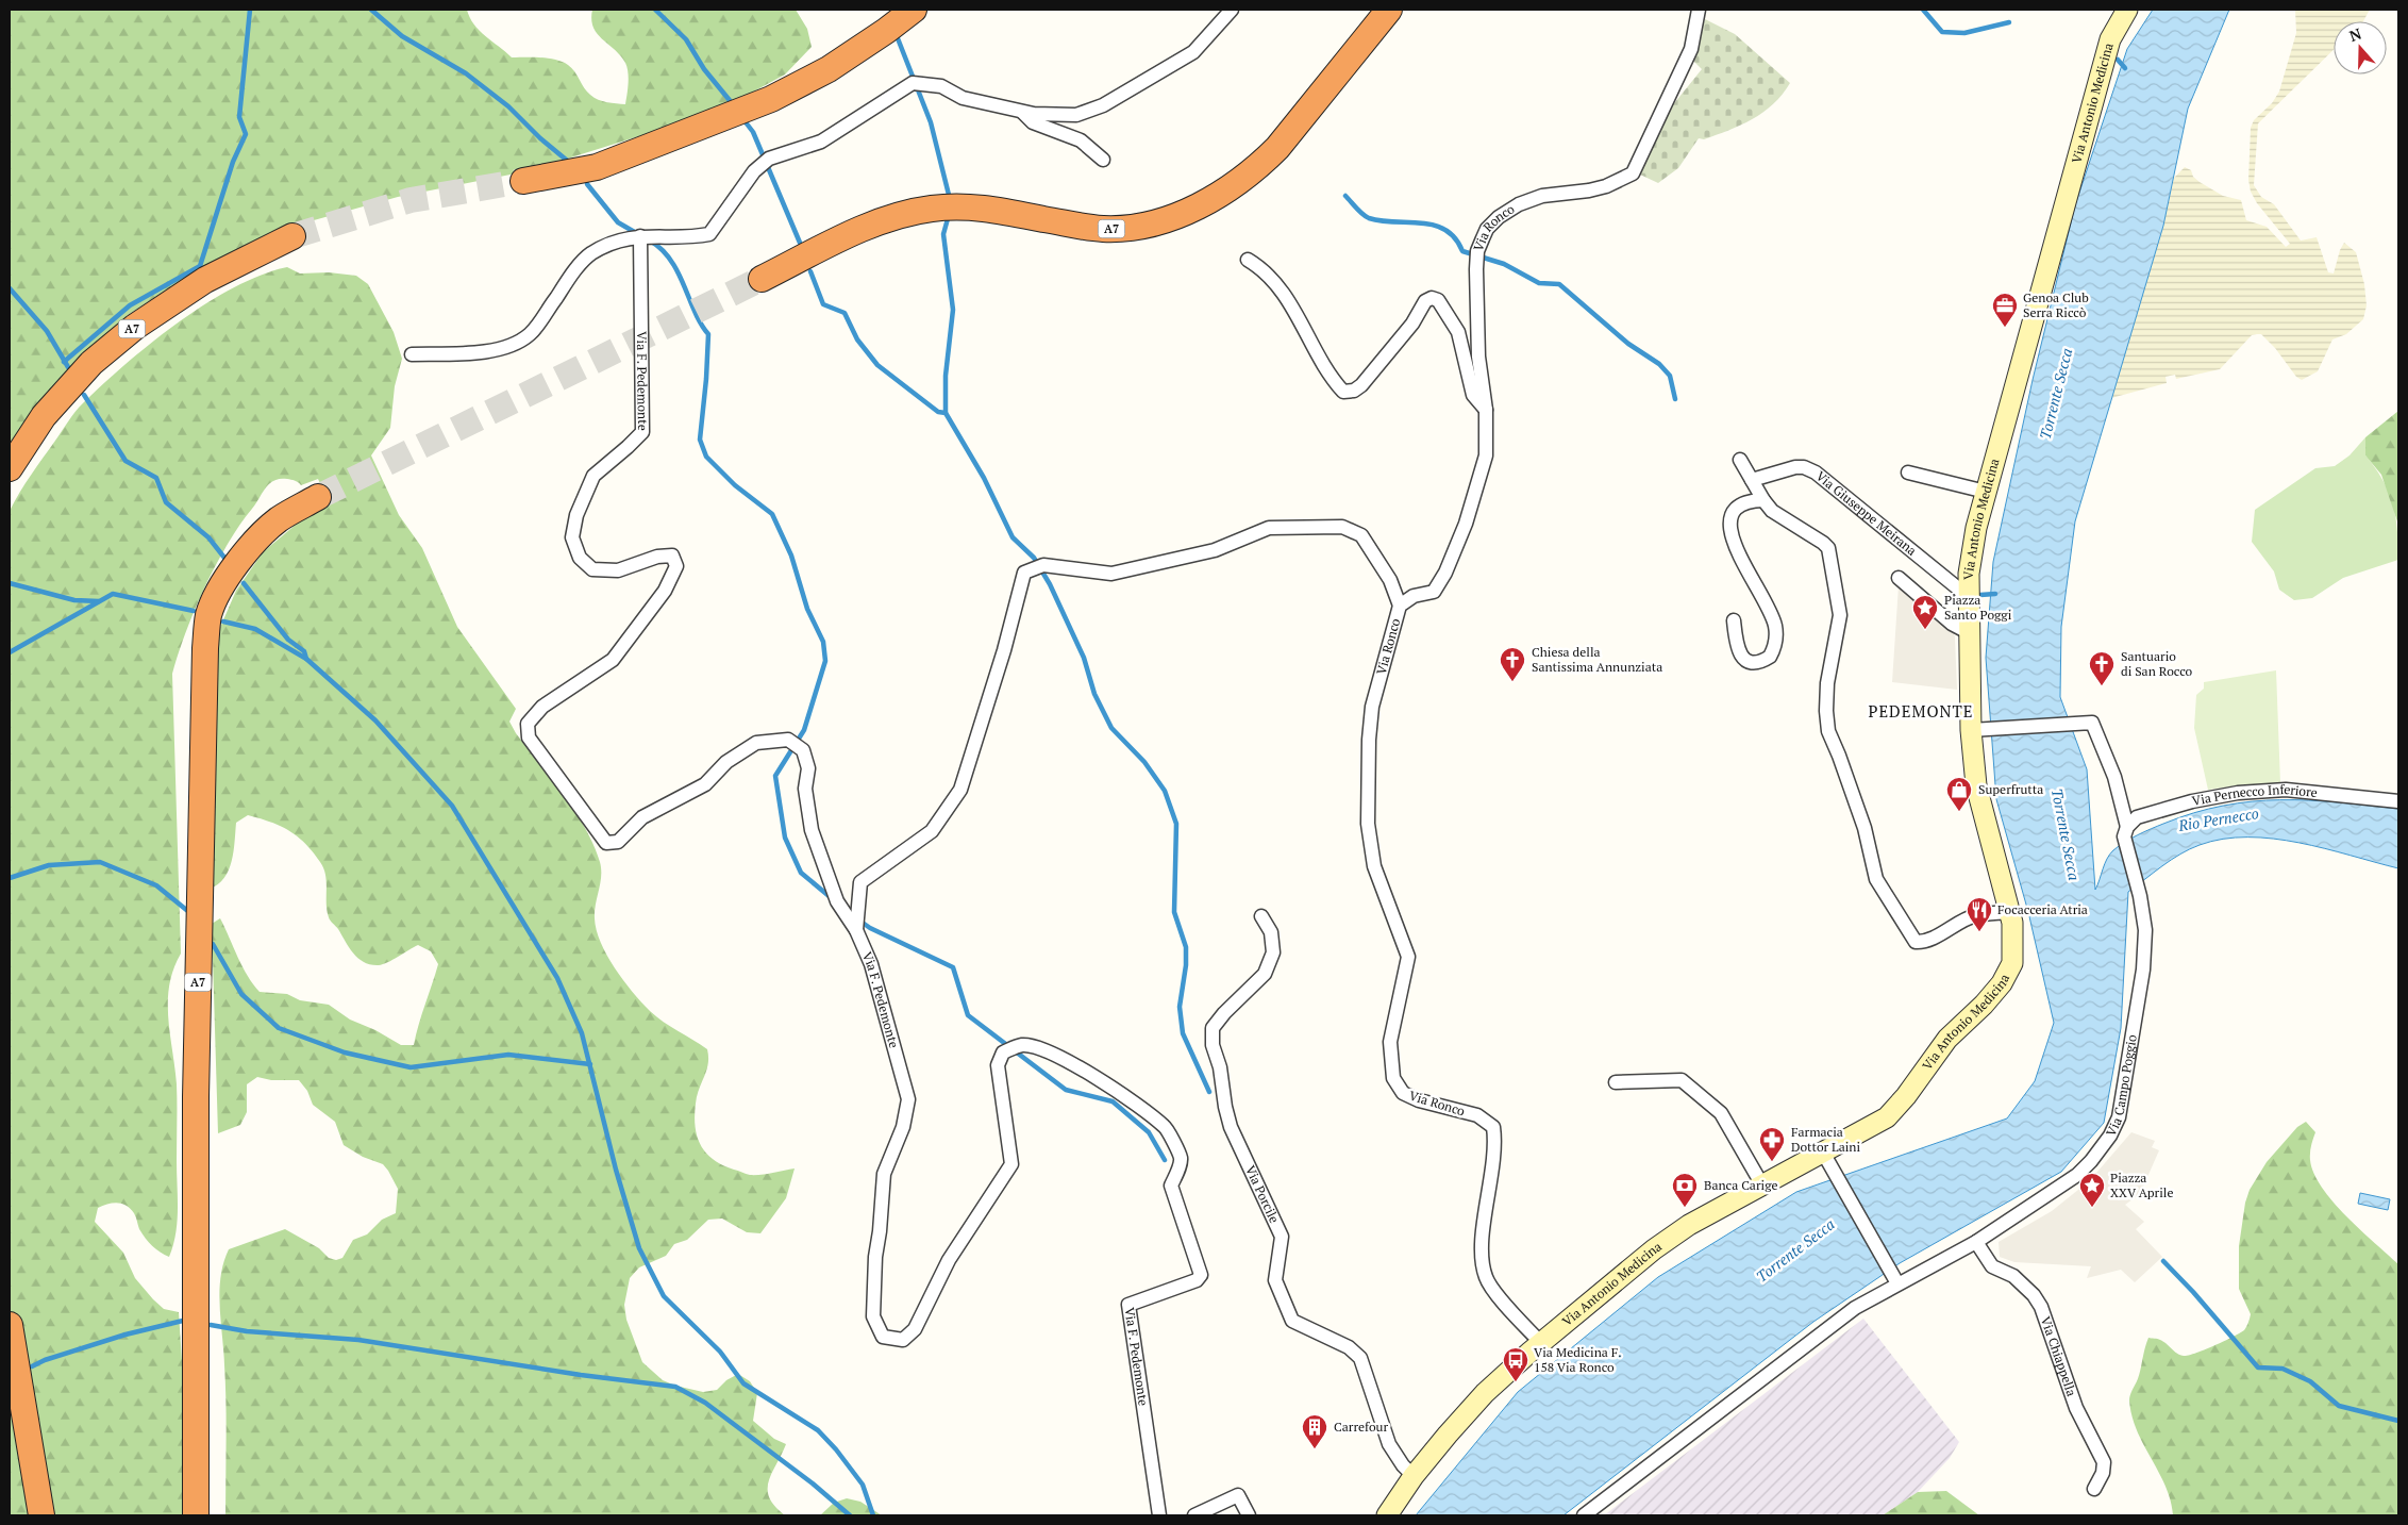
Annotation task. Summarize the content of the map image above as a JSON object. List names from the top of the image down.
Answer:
{
  "streets": {
    "highway": ["A7"],
    "main road": ["Via Antonio Medicina"],
    "street": [
      "Via Ronco",
      "Via F. Pedemonte",
      "Via Giuseppe Meirana",
      "Via Pernecco Inferiore",
      "Via Campo Poggio",
      "Via Porcile",
      "Via Chiappella"
    ]
  },
  "crossings": [
    ["Via Antonio Medicina", "Via Ronco"],
    ["Via Antonio Medicina", "Via Giuseppe Meirana"],
    ["Via Antonio Medicina", "Via Campo Poggio"],
    ["Via Antonio Medicina", "Via Porcile"],
    ["Via Pernecco Inferiore", "Via Campo Poggio"],
    ["Via Campo Poggio", "Via Chiappella"]
  ],
  "districts": ["PEDEMONTE"],
  "water": ["Torrente Secca", "Rio Pernecco"],
  "places": {
    "office": ["Genoa Club Serra Riccò"],
    "place": ["Piazza Santo Poggi", "Piazza XXV Aprile"],
    "church": ["Chiesa della Santissima Annunziata", "Santuario di San Rocco"],
    "shop": ["Superfrutta"],
    "restaurant": ["Focacceria Atria"],
    "pharmacy": ["Farmacia Dottor Laini"],
    "bank": ["Banca Carige"],
    "bus stop": ["Via Medicina F. 158 Via Ronco"],
    "building": ["Carrefour"]
  },
  "north": "top"
}
